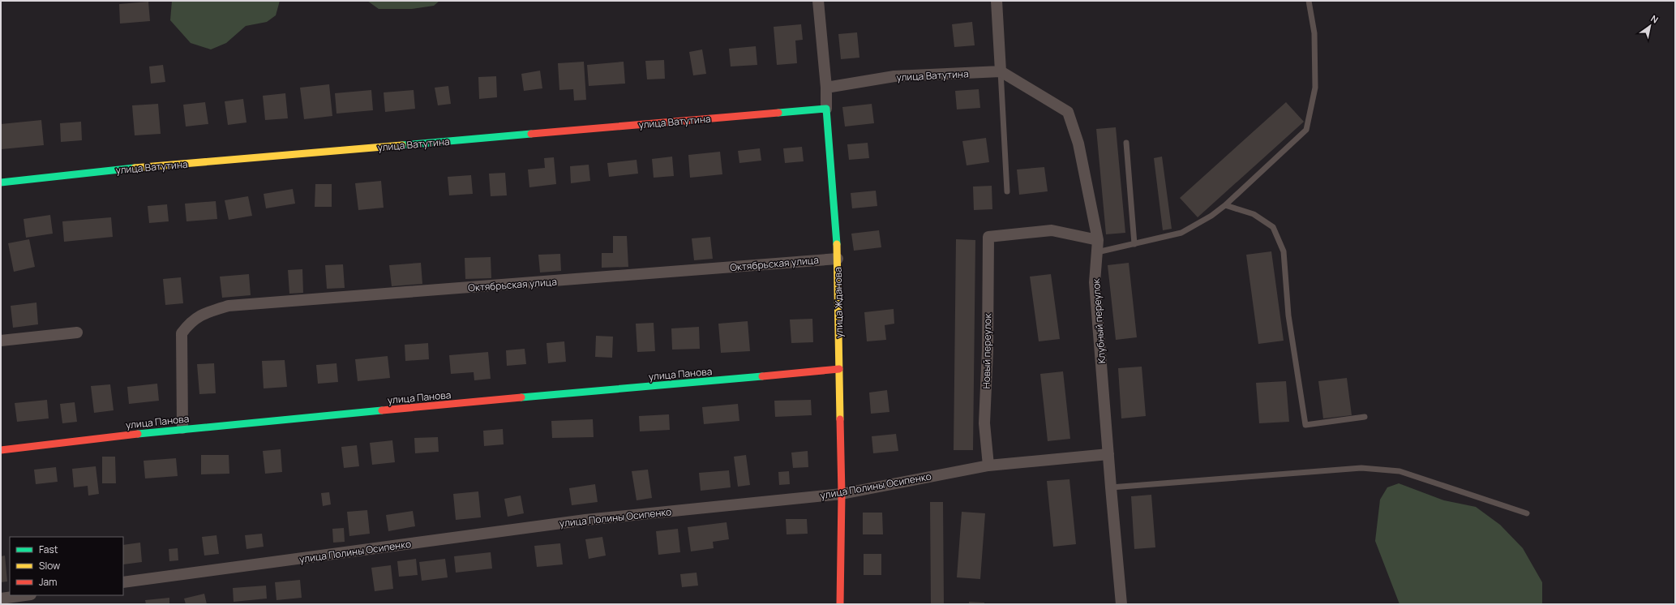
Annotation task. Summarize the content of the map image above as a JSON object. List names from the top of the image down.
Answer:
{
  "streets": {
    "street": [
      "улица Ватутина",
      "Октябрьская улица",
      "улица Жданова",
      "Клубный переулок",
      "Новый переулок",
      "улица Панова",
      "улица Полины Осипенко"
    ]
  },
  "crossings": [
    ["улица Ватутина", "улица Жданова"],
    ["улица Ватутина", "Клубный переулок"],
    ["Октябрьская улица", "улица Жданова"],
    ["Октябрьская улица", "улица Панова"],
    ["улица Жданова", "улица Панова"],
    ["улица Жданова", "улица Полины Осипенко"],
    ["Клубный переулок", "Новый переулок"],
    ["Клубный переулок", "улица Полины Осипенко"],
    ["Новый переулок", "улица Полины Осипенко"]
  ],
  "legend": ["Fast", "Slow", "Jam"],
  "north": "top right"
}
